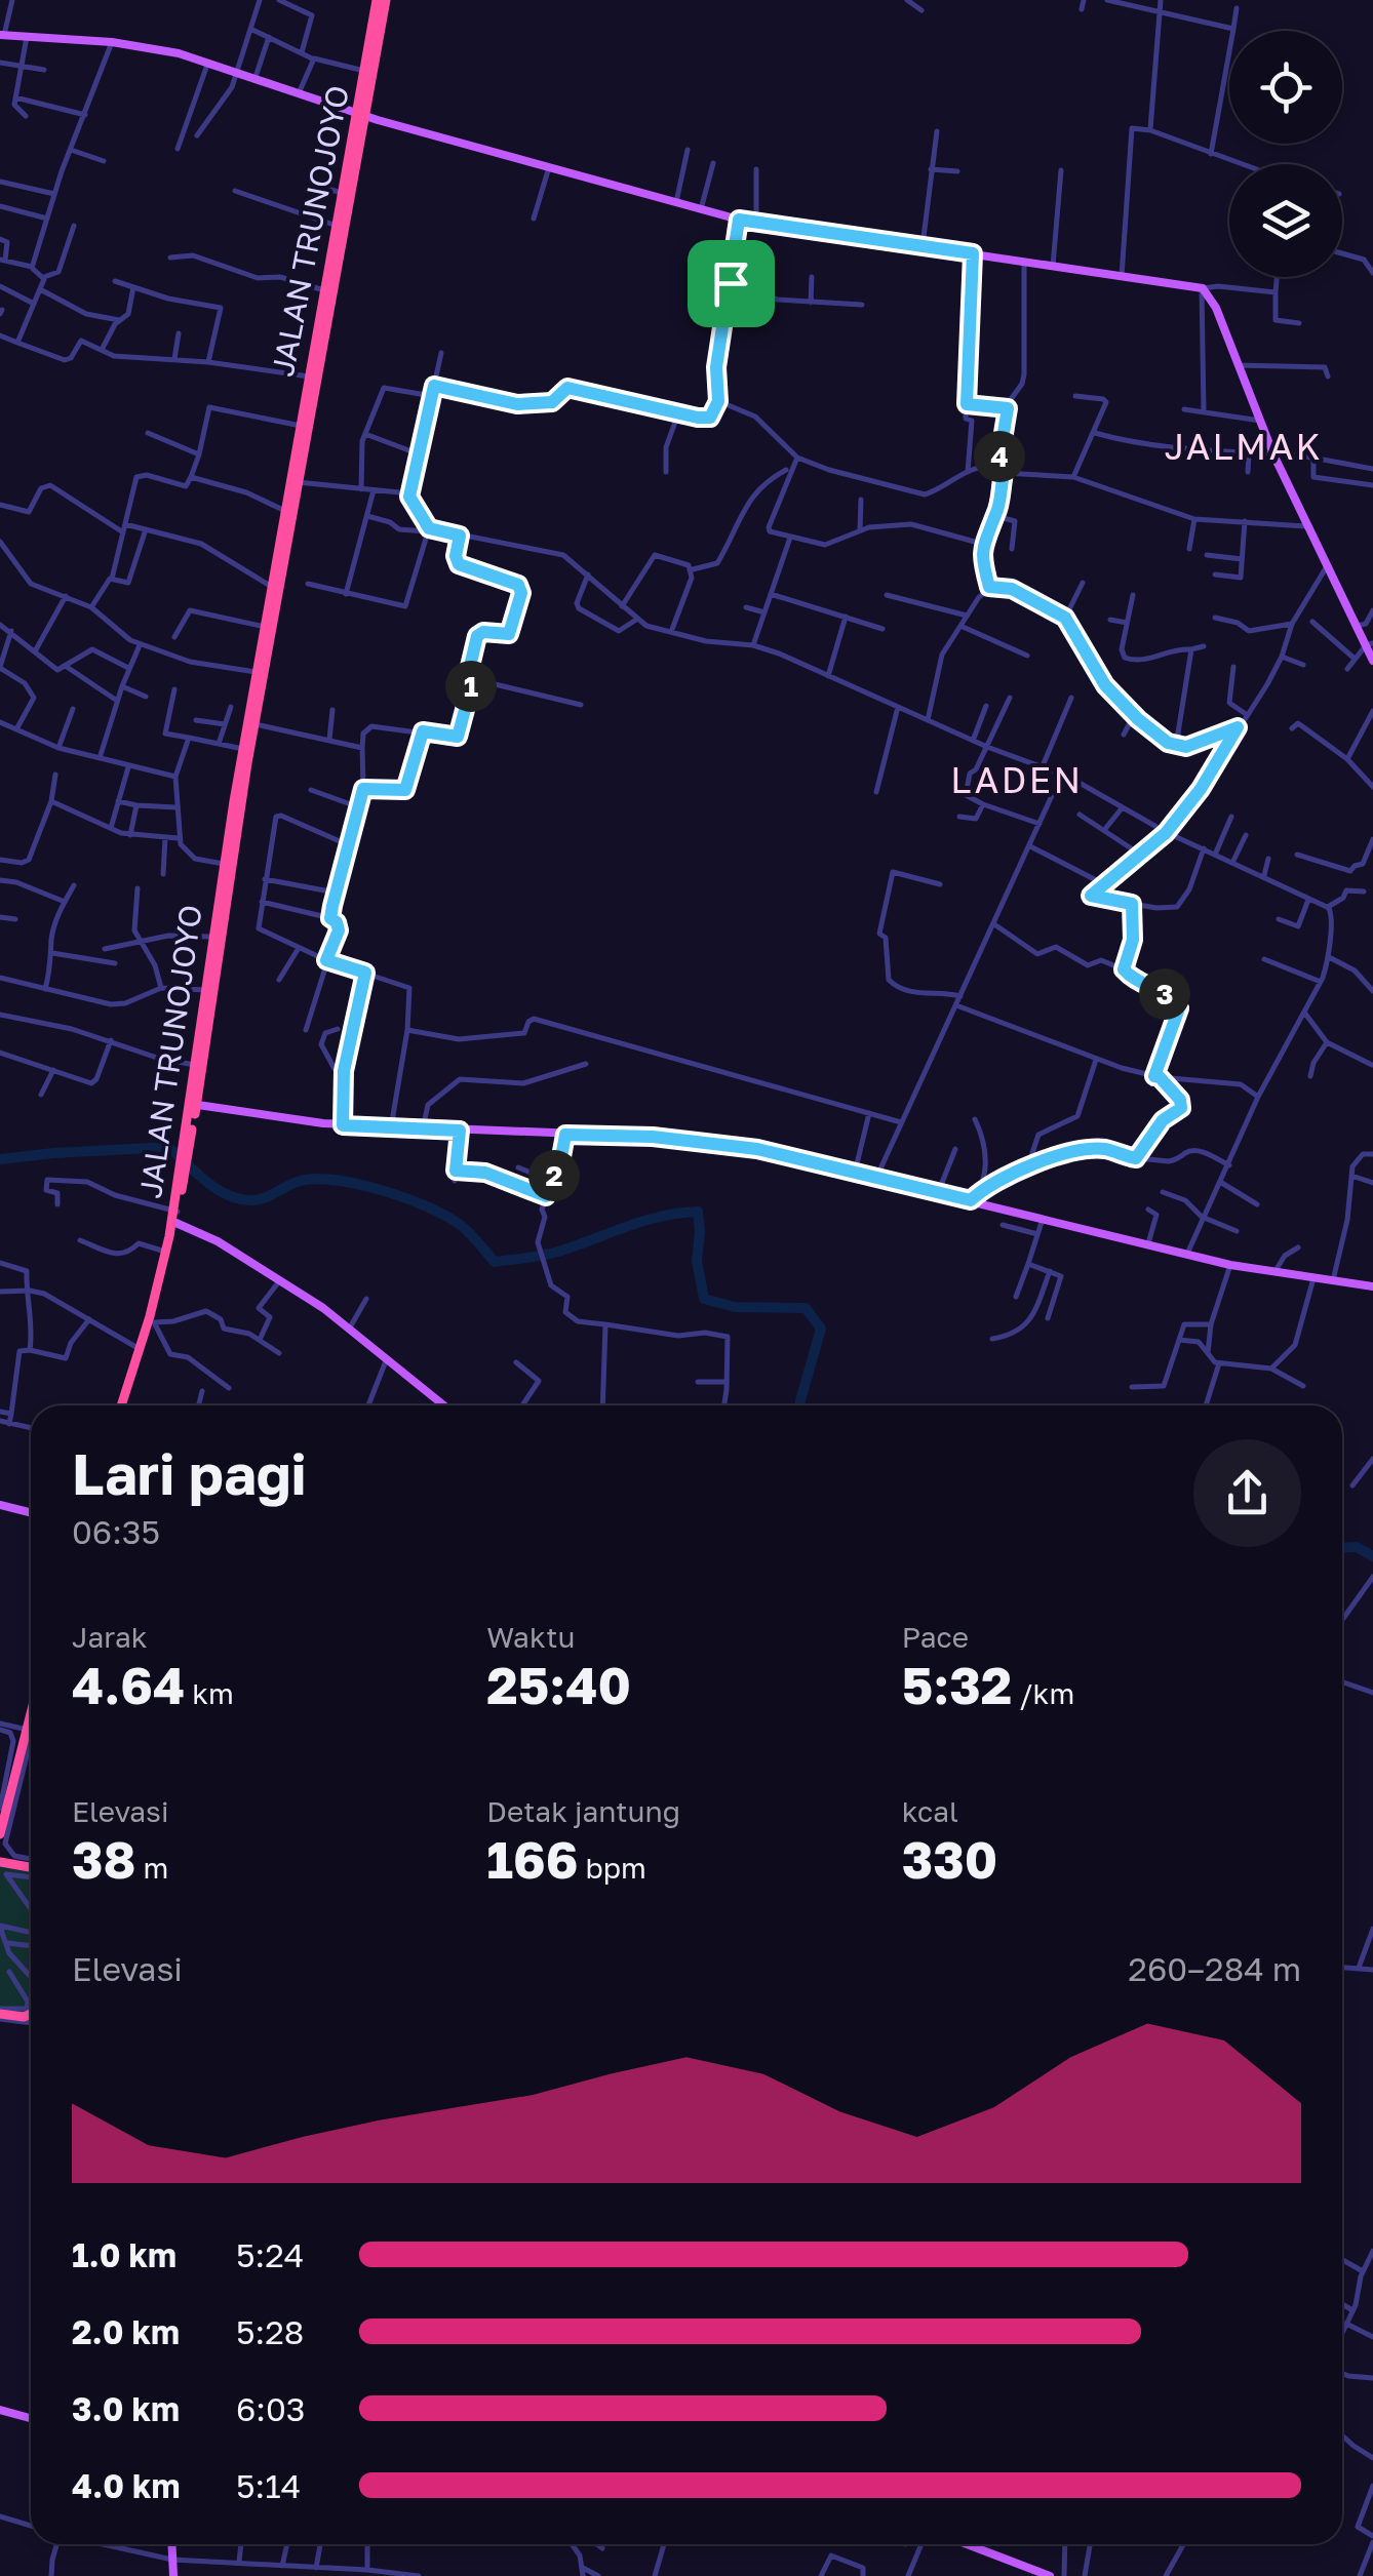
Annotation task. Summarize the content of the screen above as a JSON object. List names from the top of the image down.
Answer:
{
  "streets": {
    "highway": ["JALAN TRUNOJOYO"]
  },
  "districts": ["JALMAK", "LADEN"],
  "page": {
    "pins": [
      "4",
      "1",
      "3",
      "2"
    ],
    "heading": ["Lari pagi", "06:35"],
    "stats": [
      ["Jarak", "4.64 km"],
      ["Waktu", "25:40"],
      ["Pace", "5:32 /km"],
      ["Elevasi", "38 m"],
      ["Detak jantung", "166 bpm"],
      ["kcal", "330"]
    ],
    "chart": ["Elevasi", "260–284 m"],
    "list": [
      {
        "name": "1.0 km",
        "note": "5:24"
      },
      {
        "name": "2.0 km",
        "note": "5:28"
      },
      {
        "name": "3.0 km",
        "note": "6:03"
      },
      {
        "name": "4.0 km",
        "note": "5:14"
      }
    ]
  }
}
